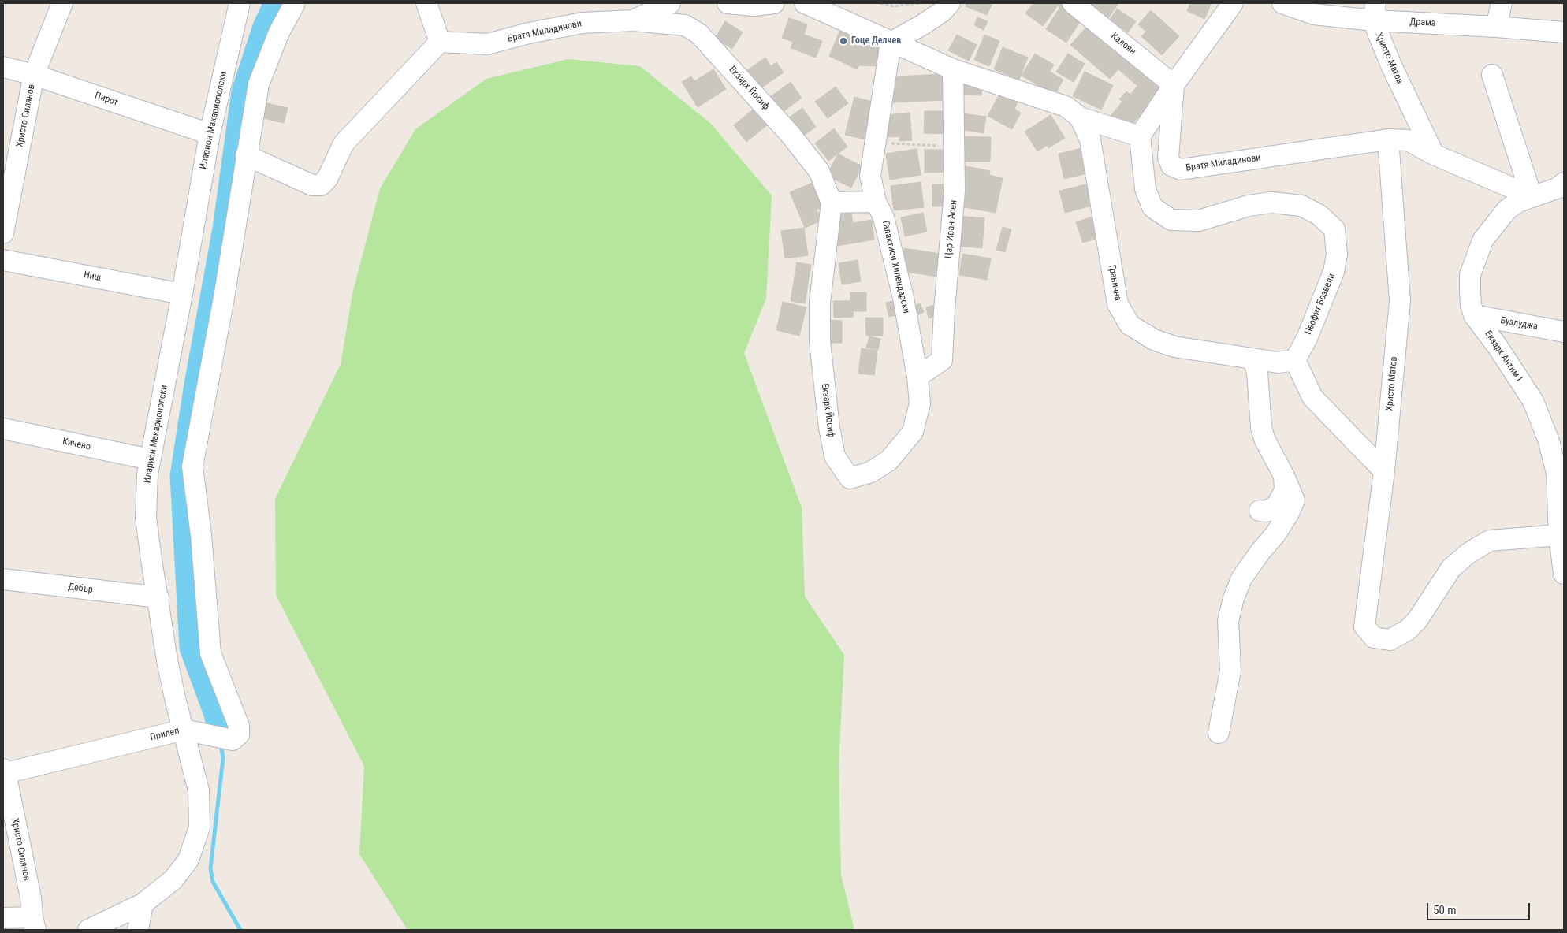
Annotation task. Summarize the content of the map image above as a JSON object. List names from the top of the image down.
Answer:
{
  "streets": {
    "street": [
      "Драма",
      "Братя Миладинови",
      "Калоян",
      "Христо Матов",
      "Екзарх Йосиф",
      "Пирот",
      "Христо Силянов",
      "Иларион Макариополски",
      "Цар Иван Асен",
      "Галактион Хилендарски",
      "Ниш",
      "Гранична",
      "Неофит Бозвели",
      "Бузлуджа",
      "Екзарх Антим I",
      "Кичево",
      "Дебър",
      "Прилеп"
    ]
  },
  "crossings": [
    ["Драма", "Христо Матов"],
    ["Братя Миладинови", "Калоян"],
    ["Братя Миладинови", "Христо Матов"],
    ["Братя Миладинови", "Екзарх Йосиф"],
    ["Братя Миладинови", "Екзарх Антим I"],
    ["Христо Матов", "Екзарх Антим I"],
    ["Екзарх Йосиф", "Цар Иван Асен"],
    ["Екзарх Йосиф", "Галактион Хилендарски"],
    ["Пирот", "Христо Силянов"],
    ["Пирот", "Иларион Макариополски"],
    ["Христо Силянов", "Прилеп"],
    ["Иларион Макариополски", "Ниш"],
    ["Иларион Макариополски", "Кичево"],
    ["Иларион Макариополски", "Дебър"],
    ["Иларион Макариополски", "Прилеп"],
    ["Цар Иван Асен", "Галактион Хилендарски"],
    ["Гранична", "Неофит Бозвели"],
    ["Бузлуджа", "Екзарх Антим I"]
  ],
  "places": ["Гоце Делчев"],
  "scale_bar": "50 m"
}
